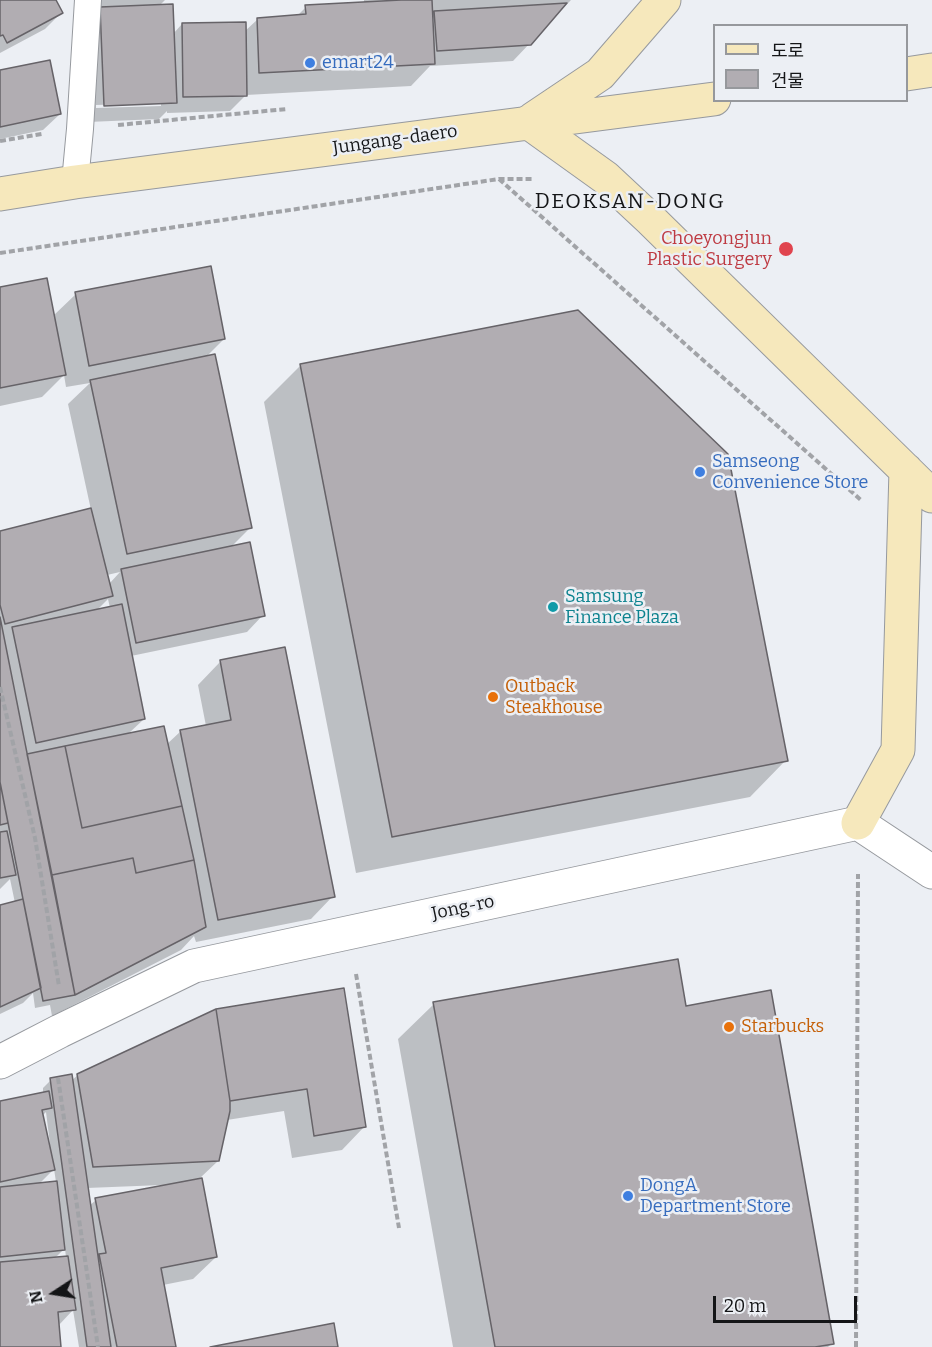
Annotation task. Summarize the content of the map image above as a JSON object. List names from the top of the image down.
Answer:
{
  "streets": {
    "main road": ["Jungang-daero"],
    "street": ["Jong-ro"]
  },
  "districts": ["DEOKSAN-DONG"],
  "places": [
    "emart24",
    "Choeyongjun Plastic Surgery",
    "Samseong Convenience Store",
    "Samsung Finance Plaza",
    "Outback Steakhouse",
    "Starbucks",
    "DongA Department Store"
  ],
  "legend": ["도로", "건물"],
  "scale_bar": "20 m",
  "north": "left"
}
